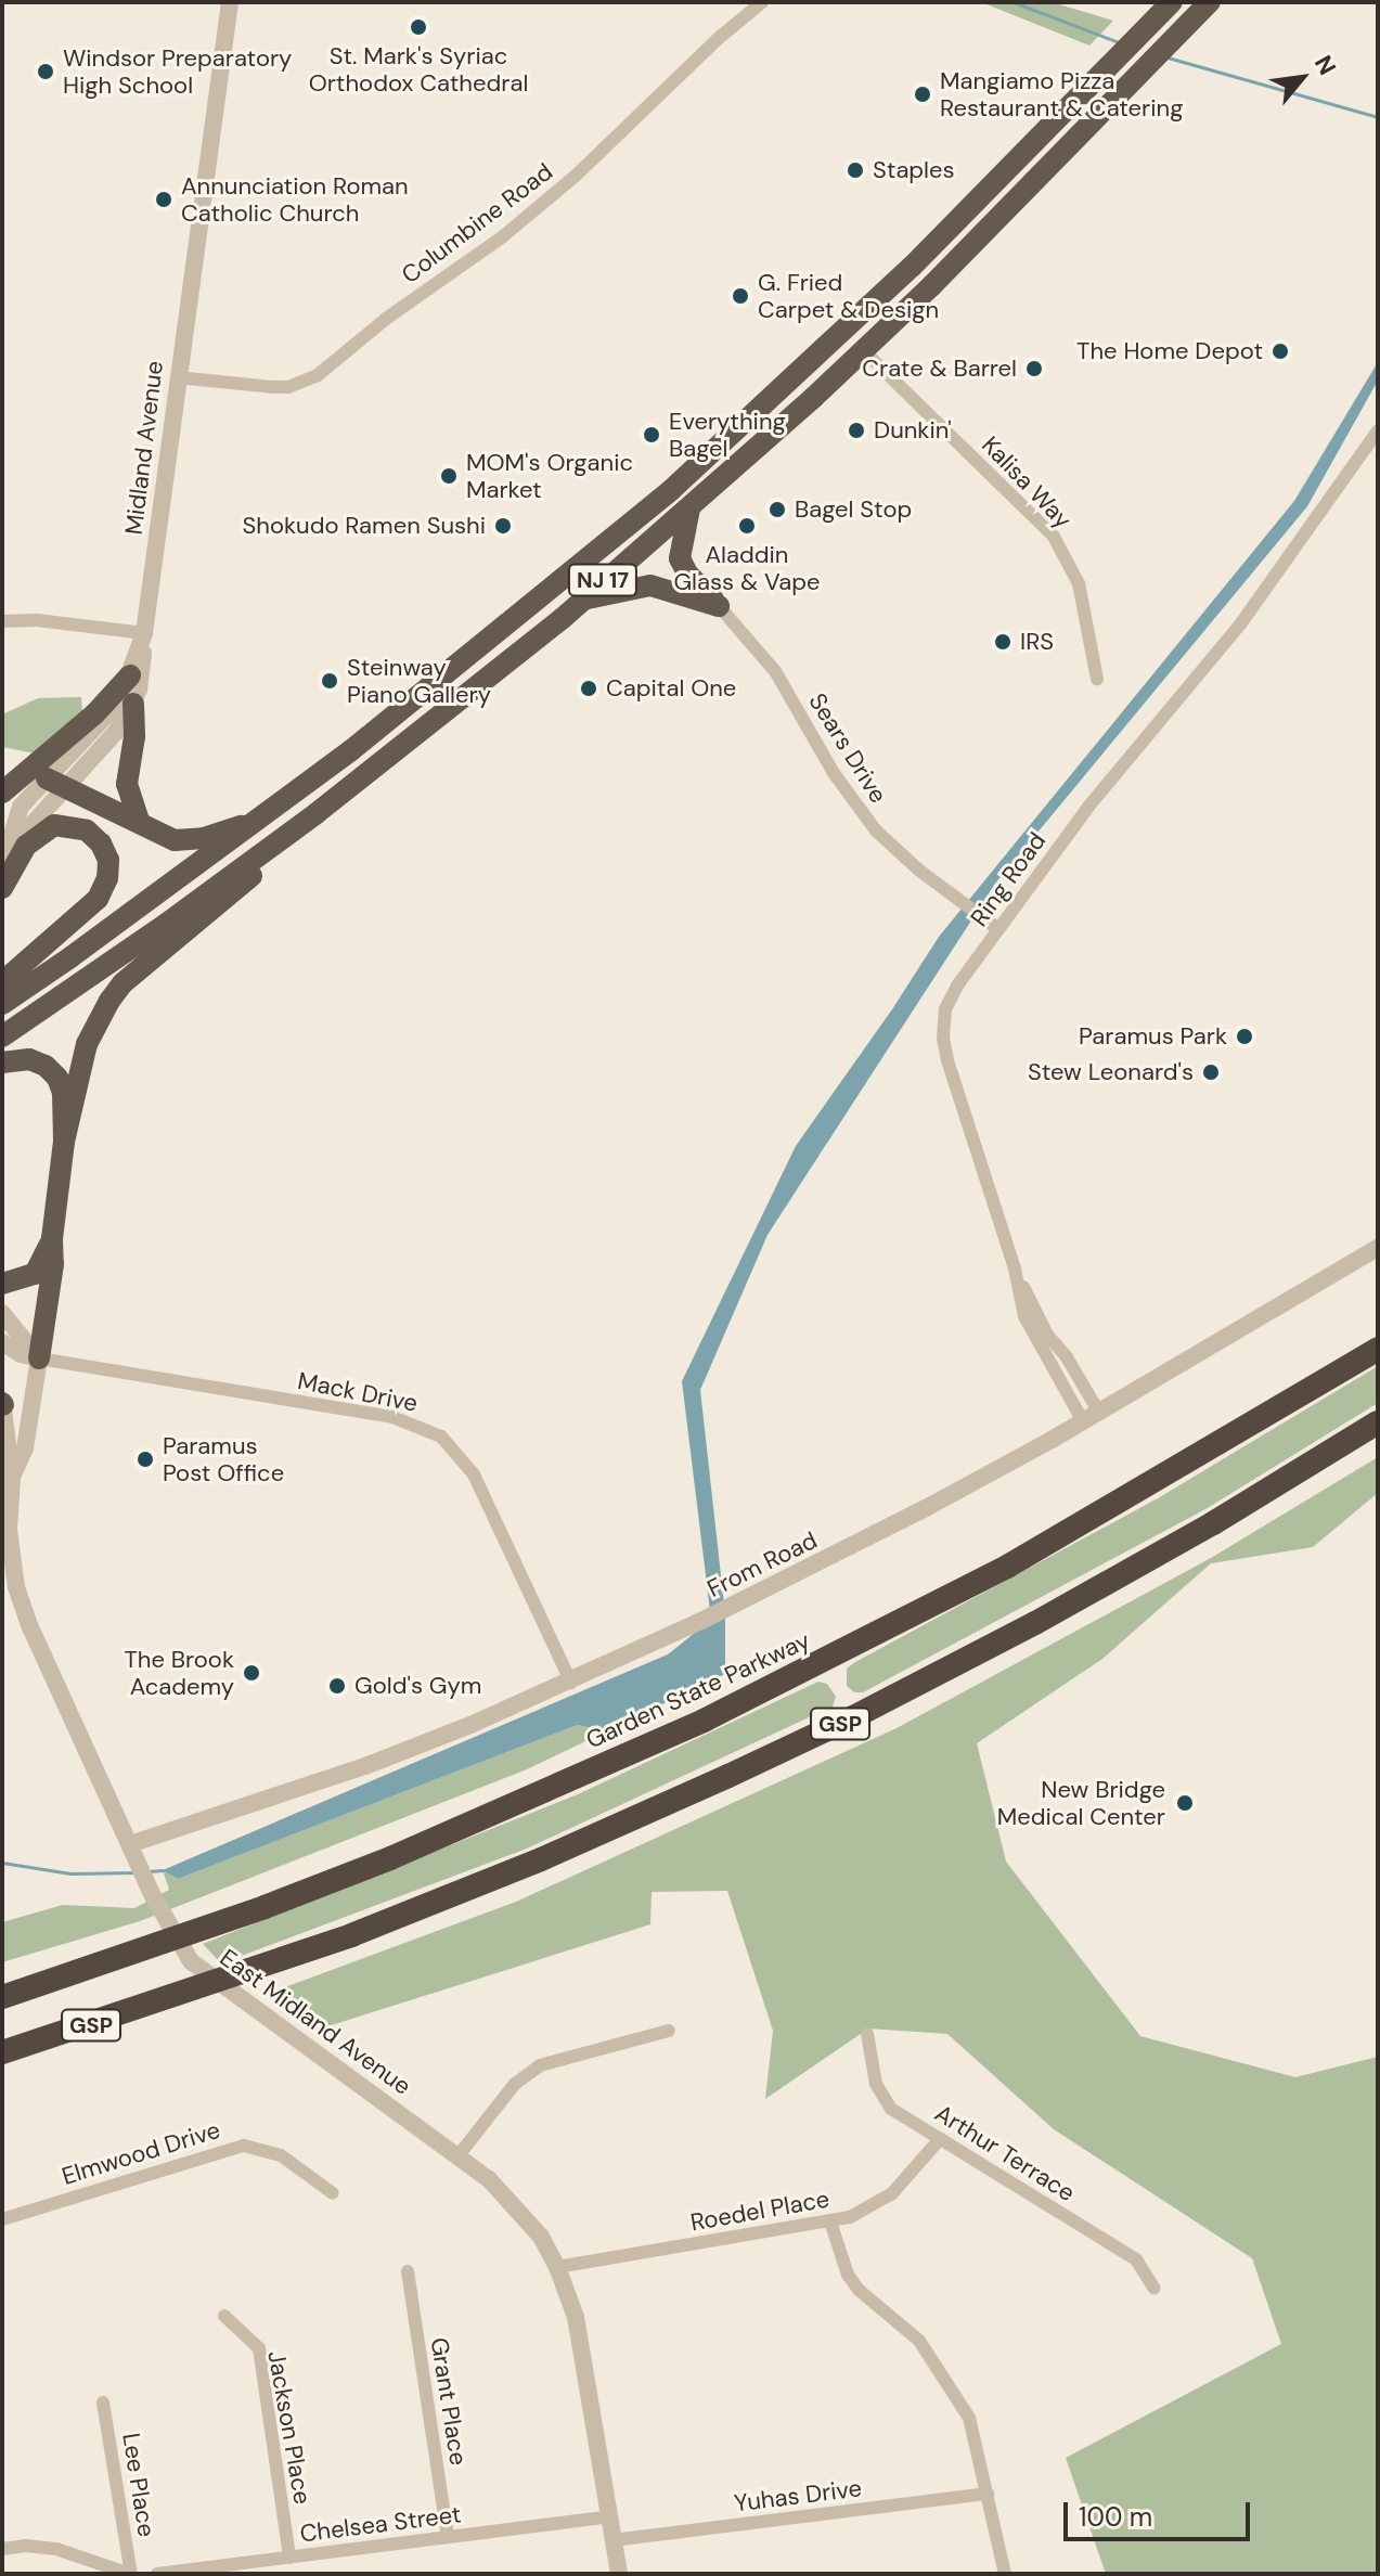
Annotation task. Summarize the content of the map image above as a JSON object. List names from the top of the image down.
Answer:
{
  "streets": {
    "highway": ["NJ 17", "Garden State Parkway", "GSP"],
    "street": [
      "Columbine Road",
      "Midland Avenue",
      "Kalisa Way",
      "Sears Drive",
      "Ring Road",
      "Mack Drive",
      "From Road",
      "East Midland Avenue",
      "Elmwood Drive",
      "Arthur Terrace",
      "Roedel Place",
      "Grant Place",
      "Jackson Place",
      "Lee Place",
      "Yuhas Drive",
      "Chelsea Street"
    ]
  },
  "crossings": [
    ["Columbine Road", "Midland Avenue"],
    ["Kalisa Way", "NJ 17"],
    ["Sears Drive", "Ring Road"],
    ["Ring Road", "From Road"],
    ["Mack Drive", "From Road"],
    ["Mack Drive", "East Midland Avenue"],
    ["From Road", "East Midland Avenue"],
    ["East Midland Avenue", "Roedel Place"],
    ["East Midland Avenue", "Yuhas Drive"],
    ["East Midland Avenue", "Chelsea Street"],
    ["Arthur Terrace", "Roedel Place"],
    ["Grant Place", "Chelsea Street"],
    ["Jackson Place", "Chelsea Street"]
  ],
  "places": [
    "St. Mark's Syriac Orthodox Cathedral",
    "Windsor Preparatory High School",
    "Mangiamo Pizza Restaurant & Catering",
    "Staples",
    "Annunciation Roman Catholic Church",
    "G. Fried Carpet & Design",
    "The Home Depot",
    "Crate & Barrel",
    "Dunkin'",
    "Everything Bagel",
    "MOM's Organic Market",
    "Bagel Stop",
    "Shokudo Ramen Sushi",
    "Aladdin Glass & Vape",
    "IRS",
    "Steinway Piano Gallery",
    "Capital One",
    "Paramus Park",
    "Stew Leonard's",
    "Paramus Post Office",
    "The Brook Academy",
    "Gold's Gym",
    "New Bridge Medical Center"
  ],
  "scale_bar": "100 m",
  "north": "top right"
}
